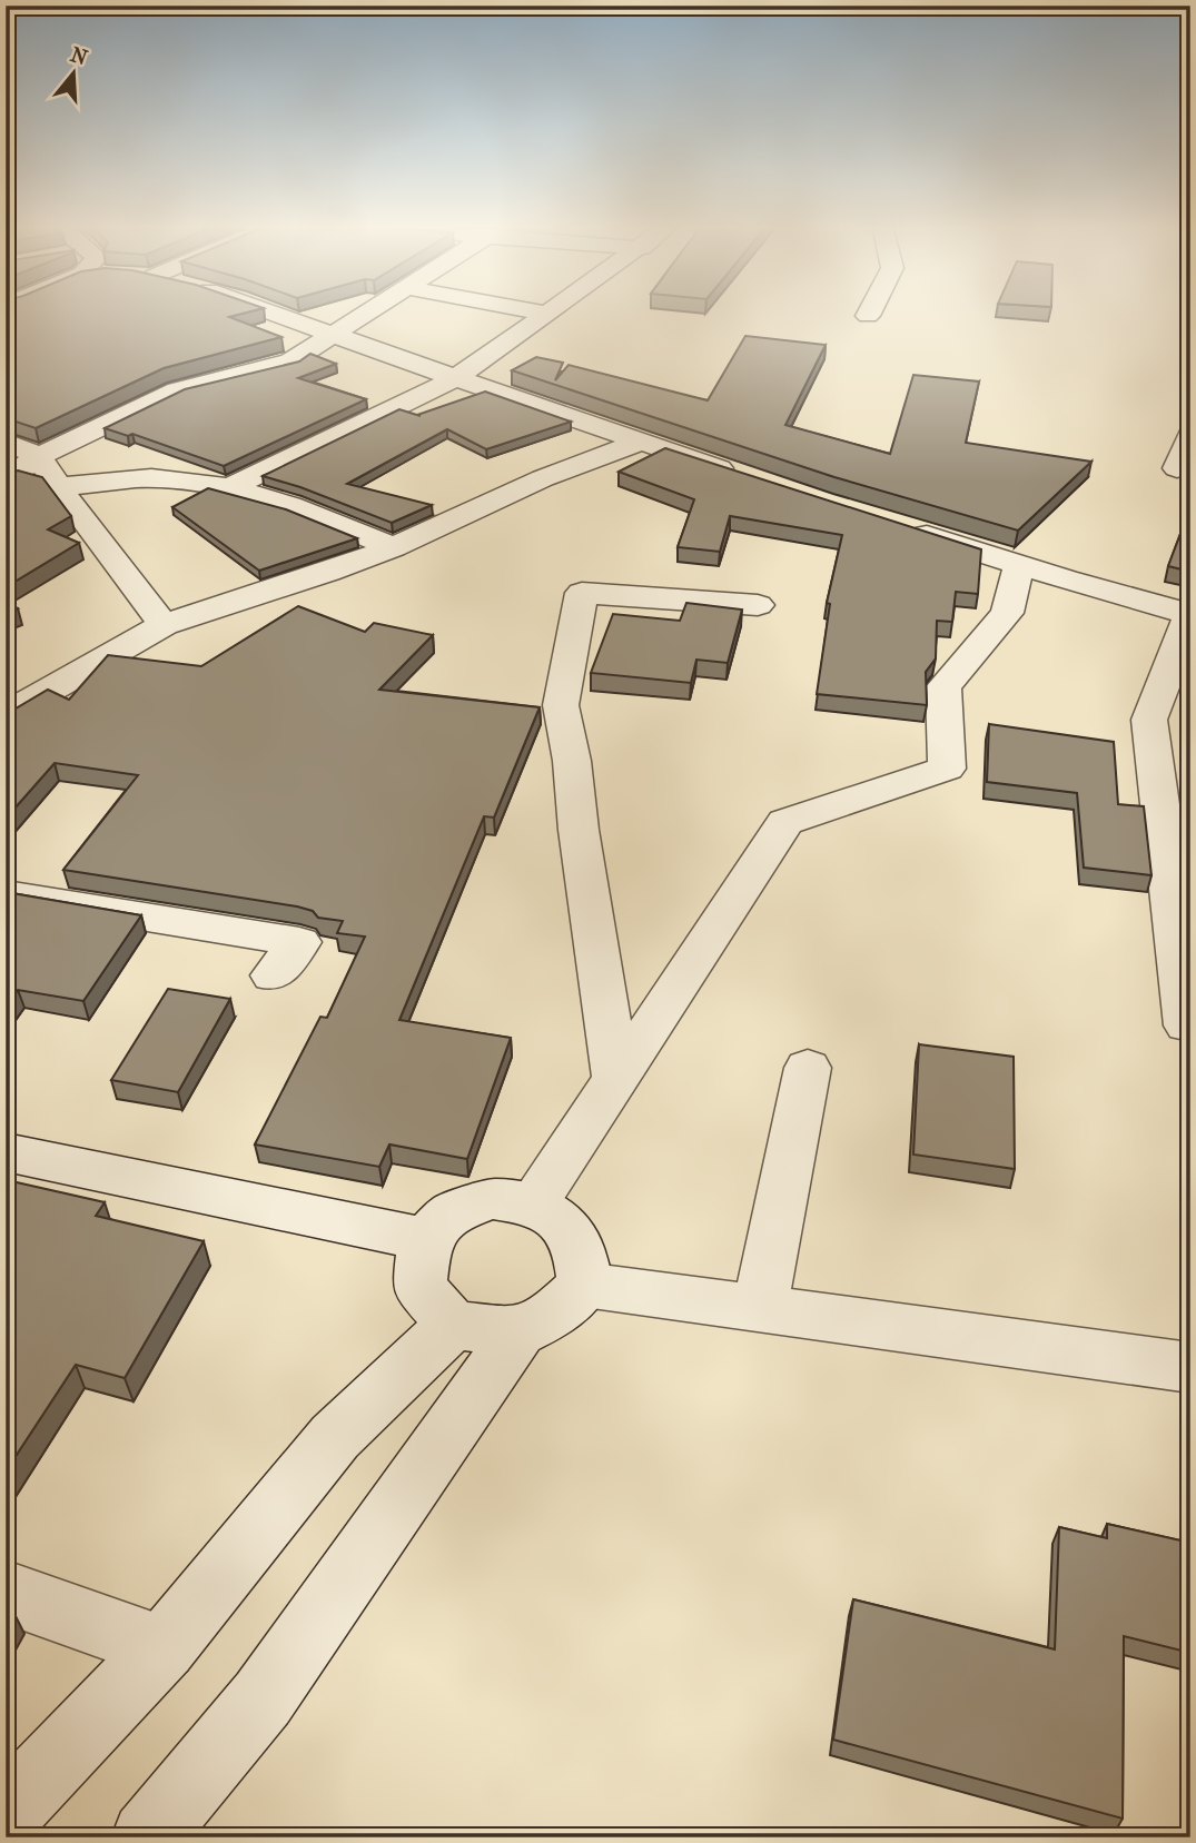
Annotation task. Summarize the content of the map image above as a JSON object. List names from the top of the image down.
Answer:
{
  "north": "top"
}
